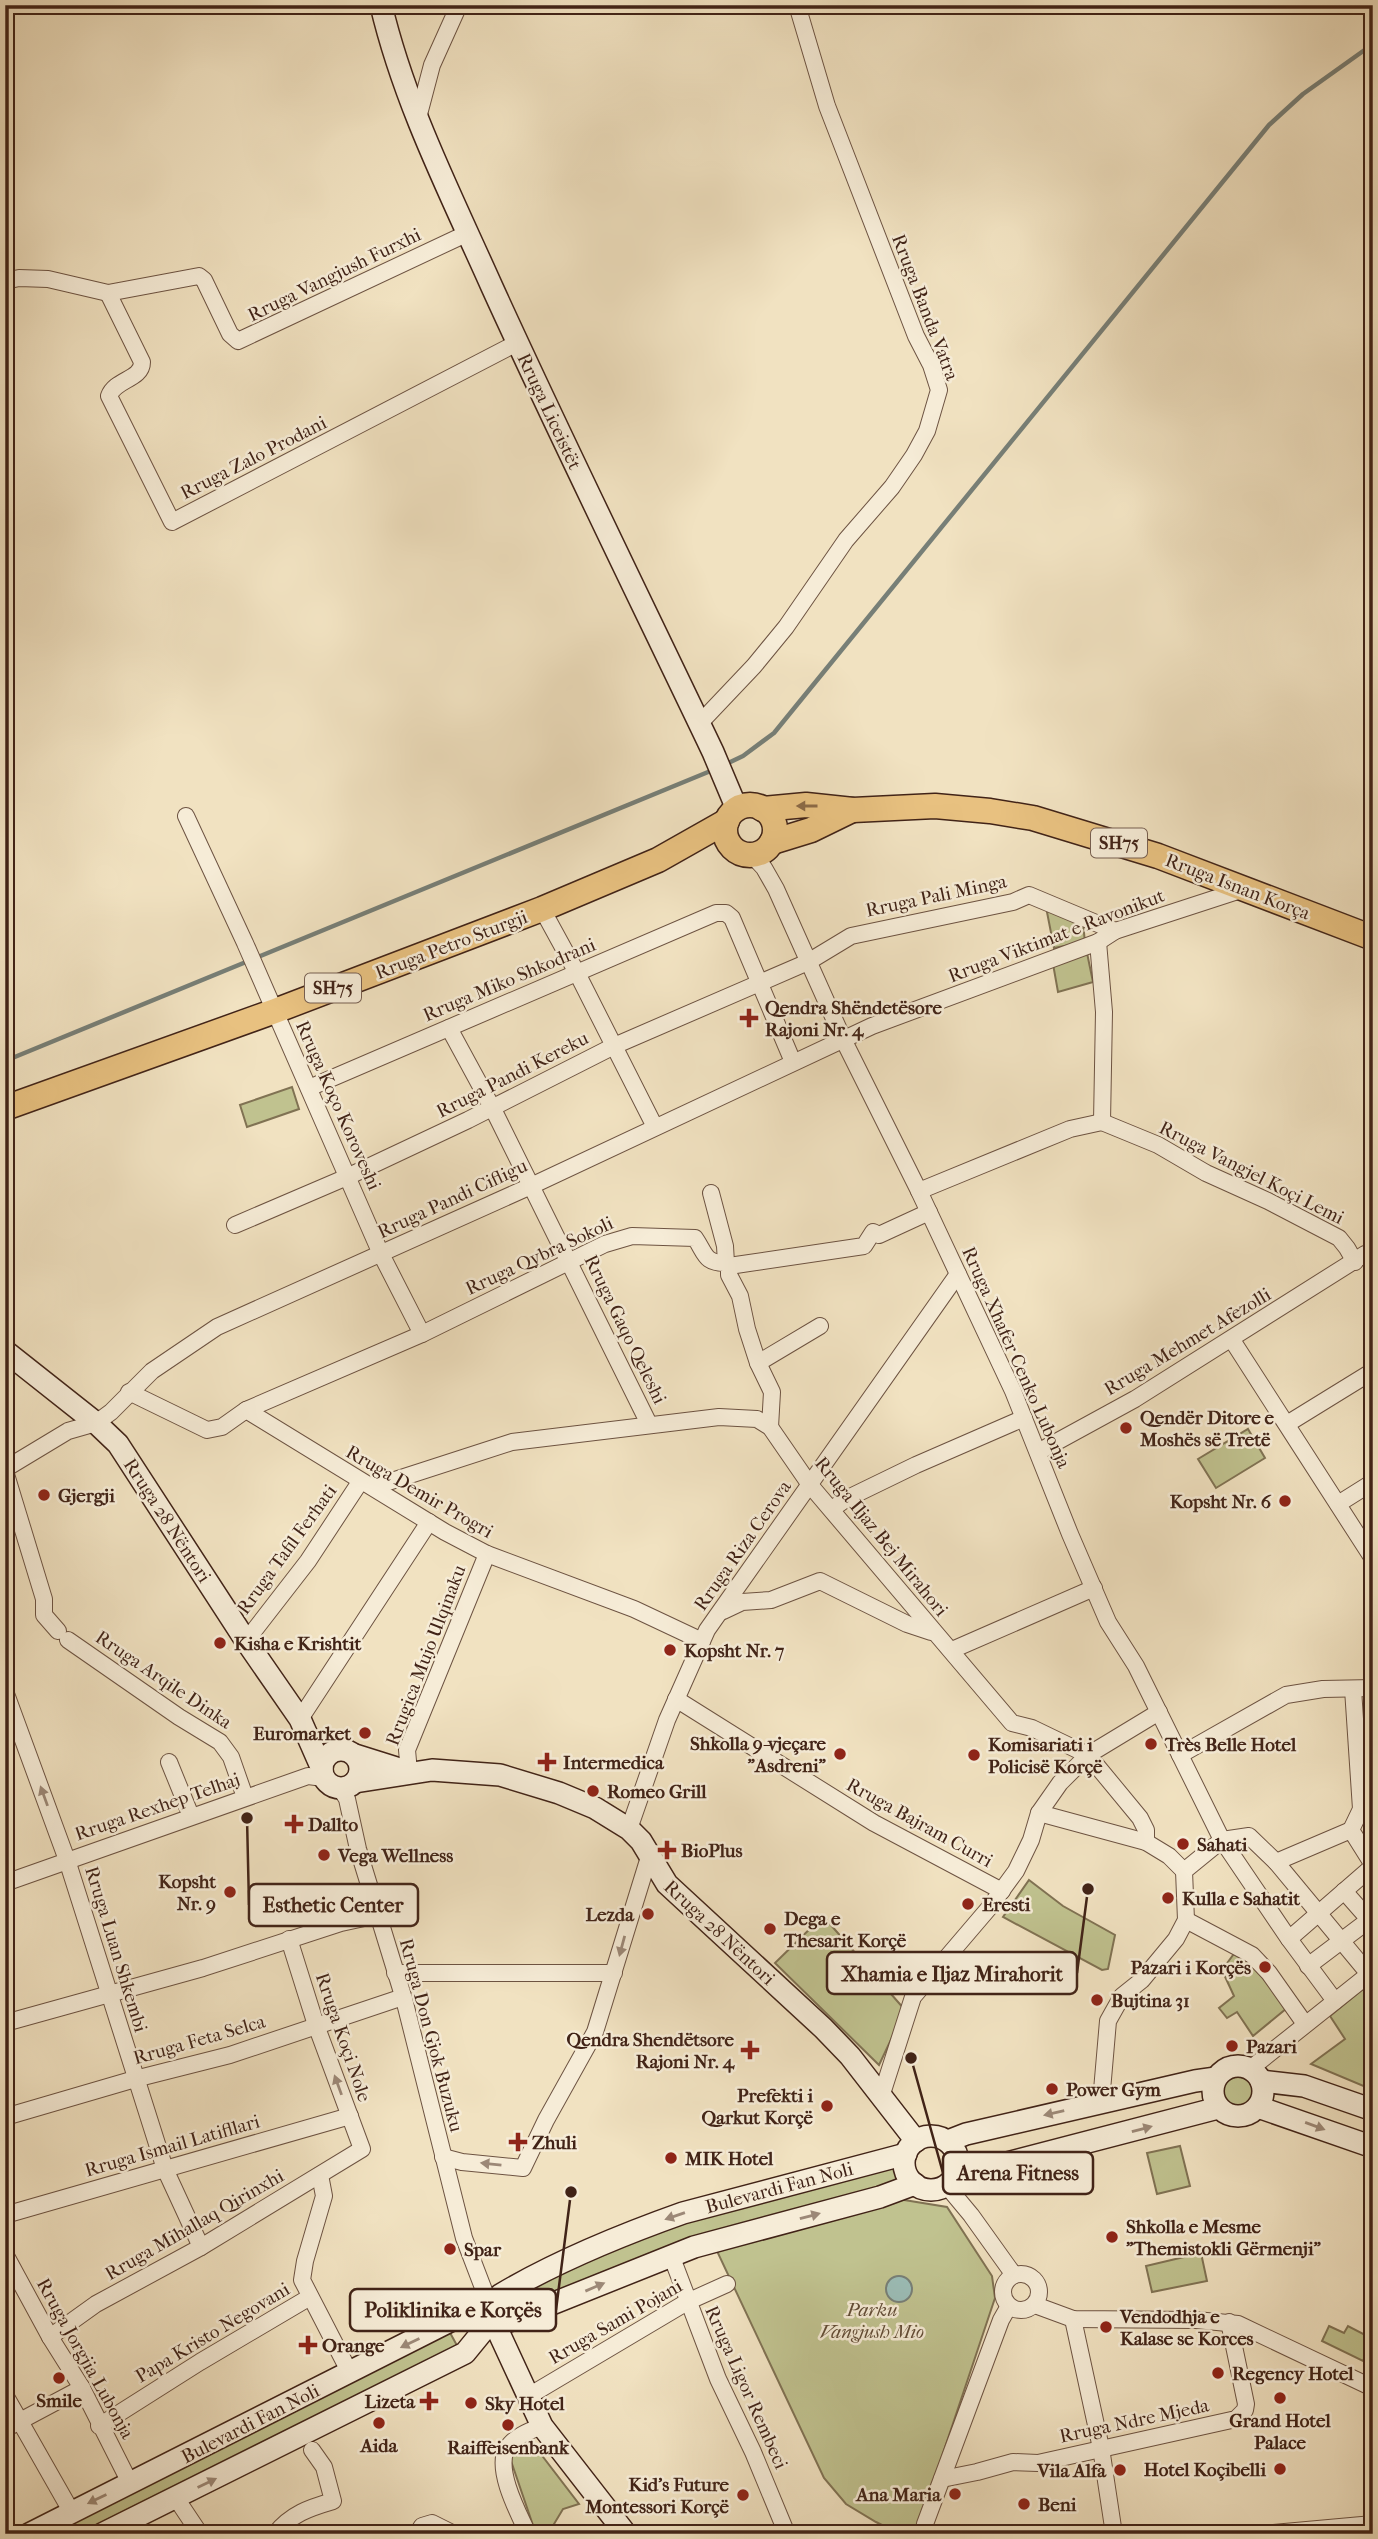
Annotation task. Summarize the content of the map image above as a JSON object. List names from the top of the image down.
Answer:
{
  "streets": {
    "main road": [
      "Rruga Liceistët",
      "SH75",
      "Rruga Isnan Korça",
      "Rruga Petro Sturgji",
      "Rruga 28 Nëntori",
      "Bulevardi Fan Noli"
    ],
    "street": [
      "Rruga Vangjush Furxhi",
      "Rruga Banda Vatra",
      "Rruga Zalo Prodani",
      "Rruga Pali Minga",
      "Rruga Viktimat e Ravonikut",
      "Rruga Miko Shkodrani",
      "Rruga Pandi Kereku",
      "Rruga Koço Koroveshi",
      "Rruga Vangjel Koçi Lemi",
      "Rruga Pandi Cifligu",
      "Rruga Qybra Sokoli",
      "Rruga Gaqo Qeleshi",
      "Rruga Mehmet Afezolli",
      "Rruga Xhafer Cenko Lubonja",
      "Rruga Demir Progri",
      "Rruga Iljaz Bej Mirahori",
      "Rruga Riza Cerova",
      "Rruga Tafil Ferhati",
      "Rrugica Mujo Ulqinaku",
      "Rruga Arqile Dinka",
      "Rruga Rexhep Telhaj",
      "Rruga Bajram Curri",
      "Rruga Luan Shkembi",
      "Rruga Don Gjok Buzuku",
      "Rruga Koçi Nole",
      "Rruga Feta Selca",
      "Rruga Ismail Latifllari",
      "Rruga Mihallaq Qirinxhi",
      "Rruga Sami Pojani",
      "Papa Kristo Negovani",
      "Rruga Jorgjia Lubonja",
      "Rruga Ligor Rembeci",
      "Rruga Ndre Mjeda"
    ]
  },
  "crossings": [
    ["Rruga Vangjush Furxhi", "Rruga Liceistët"],
    ["Rruga Vangjush Furxhi", "Rruga Zalo Prodani"],
    ["Rruga Banda Vatra", "Rruga Liceistët"],
    ["Rruga Liceistët", "Rruga Zalo Prodani"],
    ["Rruga Liceistët", "Rruga Isnan Korça"],
    ["Rruga Liceistët", "Rruga Petro Sturgji"],
    ["Rruga Liceistët", "Rruga Xhafer Cenko Lubonja"],
    ["Rruga Isnan Korça", "Rruga Viktimat e Ravonikut"],
    ["Rruga Isnan Korça", "Rruga Petro Sturgji"],
    ["Rruga Isnan Korça", "Rruga Xhafer Cenko Lubonja"],
    ["Rruga Pali Minga", "Rruga Viktimat e Ravonikut"],
    ["Rruga Pali Minga", "Rruga Pandi Kereku"],
    ["Rruga Pali Minga", "Rruga Xhafer Cenko Lubonja"],
    ["Rruga Viktimat e Ravonikut", "Rruga Pandi Cifligu"],
    ["Rruga Viktimat e Ravonikut", "Rruga Xhafer Cenko Lubonja"],
    ["Rruga Petro Sturgji", "Rruga Koço Koroveshi"],
    ["Rruga Petro Sturgji", "Rruga Xhafer Cenko Lubonja"],
    ["Rruga Miko Shkodrani", "Rruga Pandi Kereku"],
    ["Rruga Miko Shkodrani", "Rruga Koço Koroveshi"],
    ["Rruga Miko Shkodrani", "Rruga Gaqo Qeleshi"],
    ["Rruga Pandi Kereku", "Rruga Koço Koroveshi"],
    ["Rruga Pandi Kereku", "Rruga Gaqo Qeleshi"],
    ["Rruga Pandi Kereku", "Rruga Xhafer Cenko Lubonja"],
    ["Rruga Koço Koroveshi", "Rruga Pandi Cifligu"],
    ["Rruga Koço Koroveshi", "Rruga Qybra Sokoli"],
    ["Rruga Vangjel Koçi Lemi", "Rruga Mehmet Afezolli"],
    ["Rruga Pandi Cifligu", "Rruga Gaqo Qeleshi"],
    ["Rruga Pandi Cifligu", "Rruga Xhafer Cenko Lubonja"],
    ["Rruga Pandi Cifligu", "Rruga 28 Nëntori"],
    ["Rruga Qybra Sokoli", "Rruga Gaqo Qeleshi"],
    ["Rruga Qybra Sokoli", "Rruga Demir Progri"],
    ["Rruga Mehmet Afezolli", "Rruga Xhafer Cenko Lubonja"],
    ["Rruga Xhafer Cenko Lubonja", "Rruga Riza Cerova"],
    ["Rruga Demir Progri", "Rruga Riza Cerova"],
    ["Rruga Demir Progri", "Rruga Tafil Ferhati"],
    ["Rruga Demir Progri", "Rrugica Mujo Ulqinaku"],
    ["Rruga 28 Nëntori", "Rruga Riza Cerova"],
    ["Rruga 28 Nëntori", "Rruga Tafil Ferhati"],
    ["Rruga 28 Nëntori", "Rrugica Mujo Ulqinaku"],
    ["Rruga 28 Nëntori", "Rruga Rexhep Telhaj"],
    ["Rruga 28 Nëntori", "Rruga Don Gjok Buzuku"],
    ["Rruga 28 Nëntori", "Bulevardi Fan Noli"],
    ["Rruga Iljaz Bej Mirahori", "Rruga Riza Cerova"],
    ["Rruga Riza Cerova", "Rruga Bajram Curri"],
    ["Rruga Arqile Dinka", "Rruga Rexhep Telhaj"],
    ["Rruga Rexhep Telhaj", "Rruga Luan Shkembi"],
    ["Rruga Rexhep Telhaj", "Rruga Don Gjok Buzuku"],
    ["Rruga Luan Shkembi", "Rruga Feta Selca"],
    ["Rruga Luan Shkembi", "Rruga Ismail Latifllari"],
    ["Rruga Luan Shkembi", "Rruga Mihallaq Qirinxhi"],
    ["Rruga Don Gjok Buzuku", "Rruga Feta Selca"],
    ["Rruga Don Gjok Buzuku", "Bulevardi Fan Noli"],
    ["Rruga Koçi Nole", "Rruga Feta Selca"],
    ["Rruga Koçi Nole", "Rruga Ismail Latifllari"],
    ["Rruga Koçi Nole", "Rruga Mihallaq Qirinxhi"],
    ["Bulevardi Fan Noli", "Rruga Jorgjia Lubonja"],
    ["Bulevardi Fan Noli", "Rruga Ligor Rembeci"],
    ["Rruga Mihallaq Qirinxhi", "Rruga Jorgjia Lubonja"],
    ["Rruga Sami Pojani", "Rruga Ligor Rembeci"],
    ["Papa Kristo Negovani", "Rruga Jorgjia Lubonja"]
  ],
  "one_way": ["Rruga Koçi Nole"],
  "parks": ["Parku Vangjush Mio"],
  "places": {
    "health": [
      "Qendra Shëndetësore Rajoni Nr. 4",
      "Intermedica",
      "Dallto",
      "BioPlus",
      "Qendra Shendëtsore Rajoni Nr. 4",
      "Zhuli",
      "Orange",
      "Lizeta"
    ],
    "other": [
      "Qendër Ditore e Moshës së Tretë",
      "Gjergji",
      "Kopsht Nr. 6",
      "Kisha e Krishtit",
      "Kopsht Nr. 7",
      "Euromarket",
      "Très Belle Hotel",
      "Shkolla 9-vjeçare \"Asdreni\"",
      "Komisariati i Policisë Korçë",
      "Romeo Grill",
      "Esthetic Center",
      "Sahati",
      "Vega Wellness",
      "Xhamia e Iljaz Mirahorit",
      "Kopsht Nr. 9",
      "Kulla e Sahatit",
      "Eresti",
      "Lezda",
      "Dega e Thesarit Korçë",
      "Pazari i Korçës",
      "Bujtina 31",
      "Pazari",
      "Arena Fitness",
      "Power Gym",
      "Prefekti i Qarkut Korçë",
      "MIK Hotel",
      "Poliklinika e Korçës",
      "Shkolla e Mesme \"Themistokli Gërmenji\"",
      "Spar",
      "Vendodhja e Kalase se Korces",
      "Regency Hotel",
      "Smile",
      "Grand Hotel Palace",
      "Sky Hotel",
      "Aida",
      "Raiffeisenbank",
      "Hotel Koçibelli",
      "Vila Alfa",
      "Ana Maria",
      "Kid's Future Montessori Korçë",
      "Beni"
    ]
  }
}
